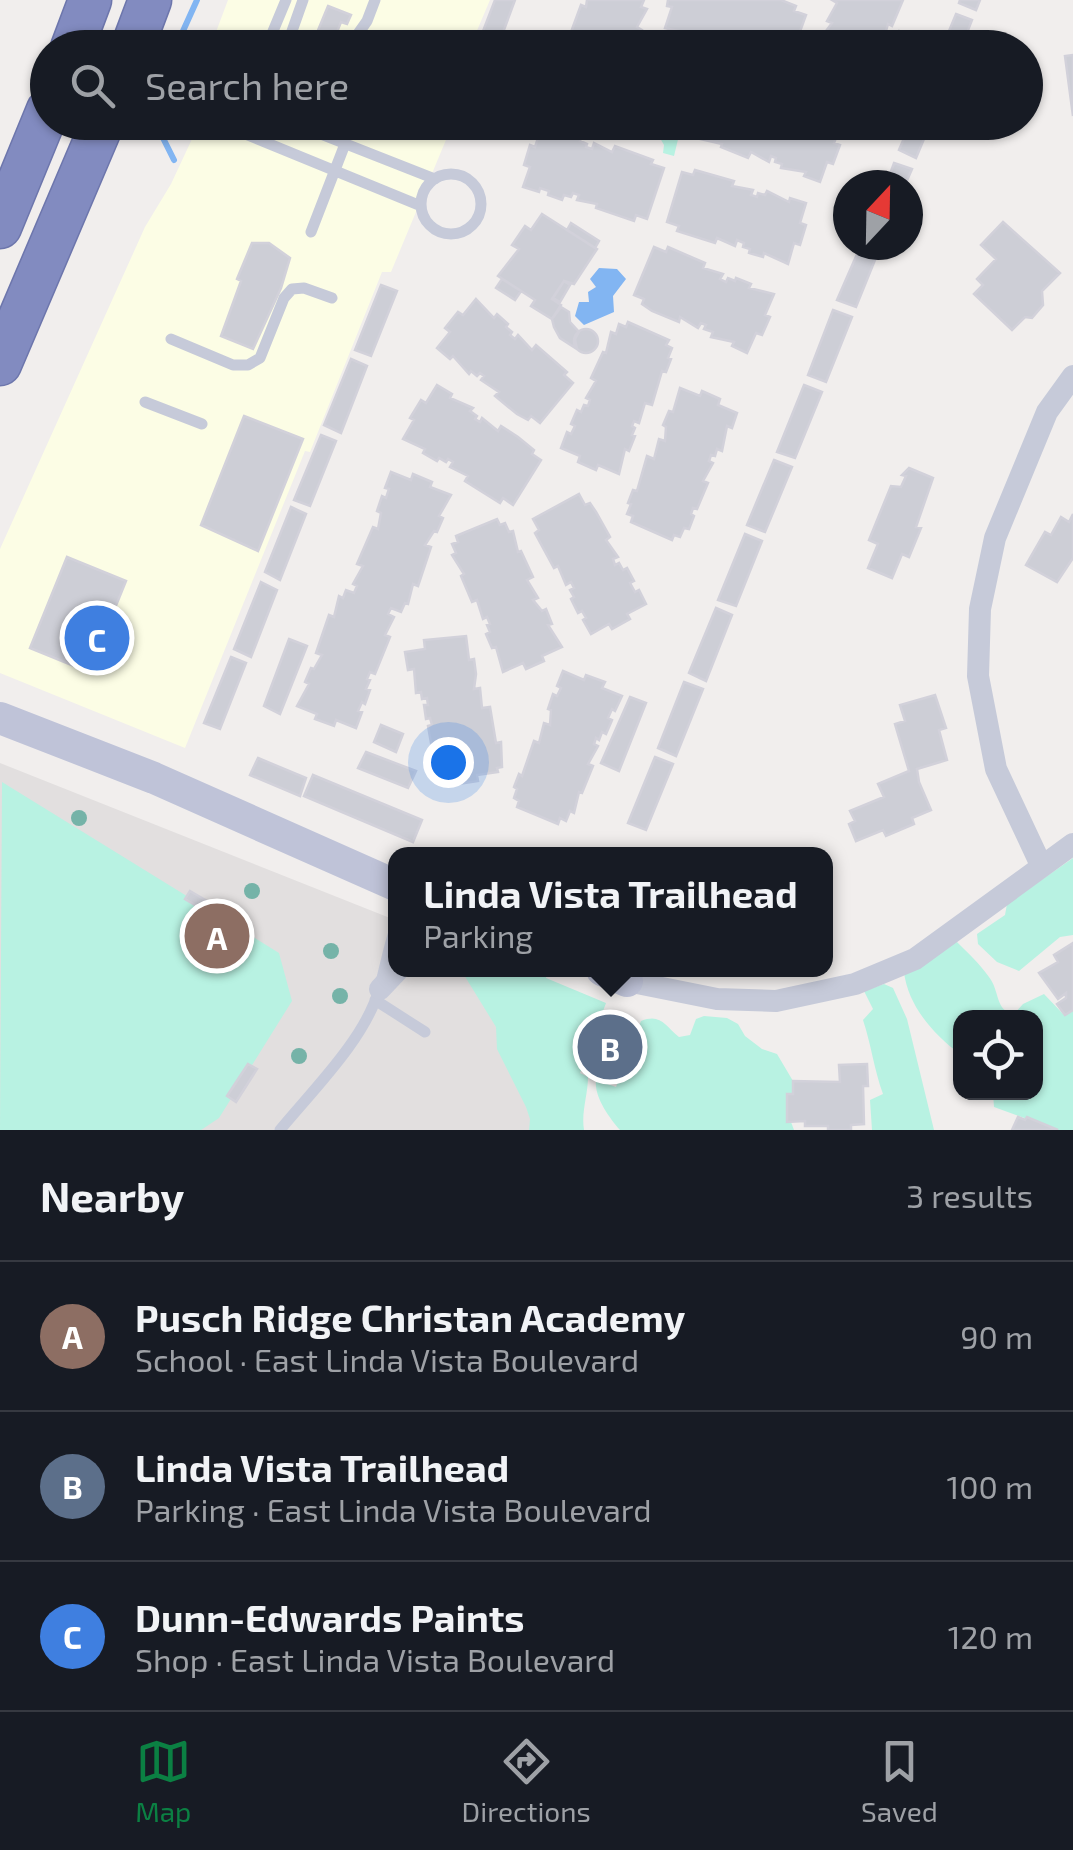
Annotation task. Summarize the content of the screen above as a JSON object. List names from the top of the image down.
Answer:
{
  "north": "top",
  "page": {
    "search": "Search here",
    "pins": ["C", "A", "B"],
    "popup": ["Linda Vista Trailhead", "Parking"],
    "heading": ["Nearby", "3 results"],
    "list": [
      {
        "mark": "A",
        "name": "Pusch Ridge Christan Academy",
        "note": "School · East Linda Vista Boulevard",
        "value": "90 m"
      },
      {
        "mark": "B",
        "name": "Linda Vista Trailhead",
        "note": "Parking · East Linda Vista Boulevard",
        "value": "100 m"
      },
      {
        "mark": "C",
        "name": "Dunn-Edwards Paints",
        "note": "Shop · East Linda Vista Boulevard",
        "value": "120 m"
      }
    ],
    "nav": ["Map", "Directions", "Saved"]
  }
}
